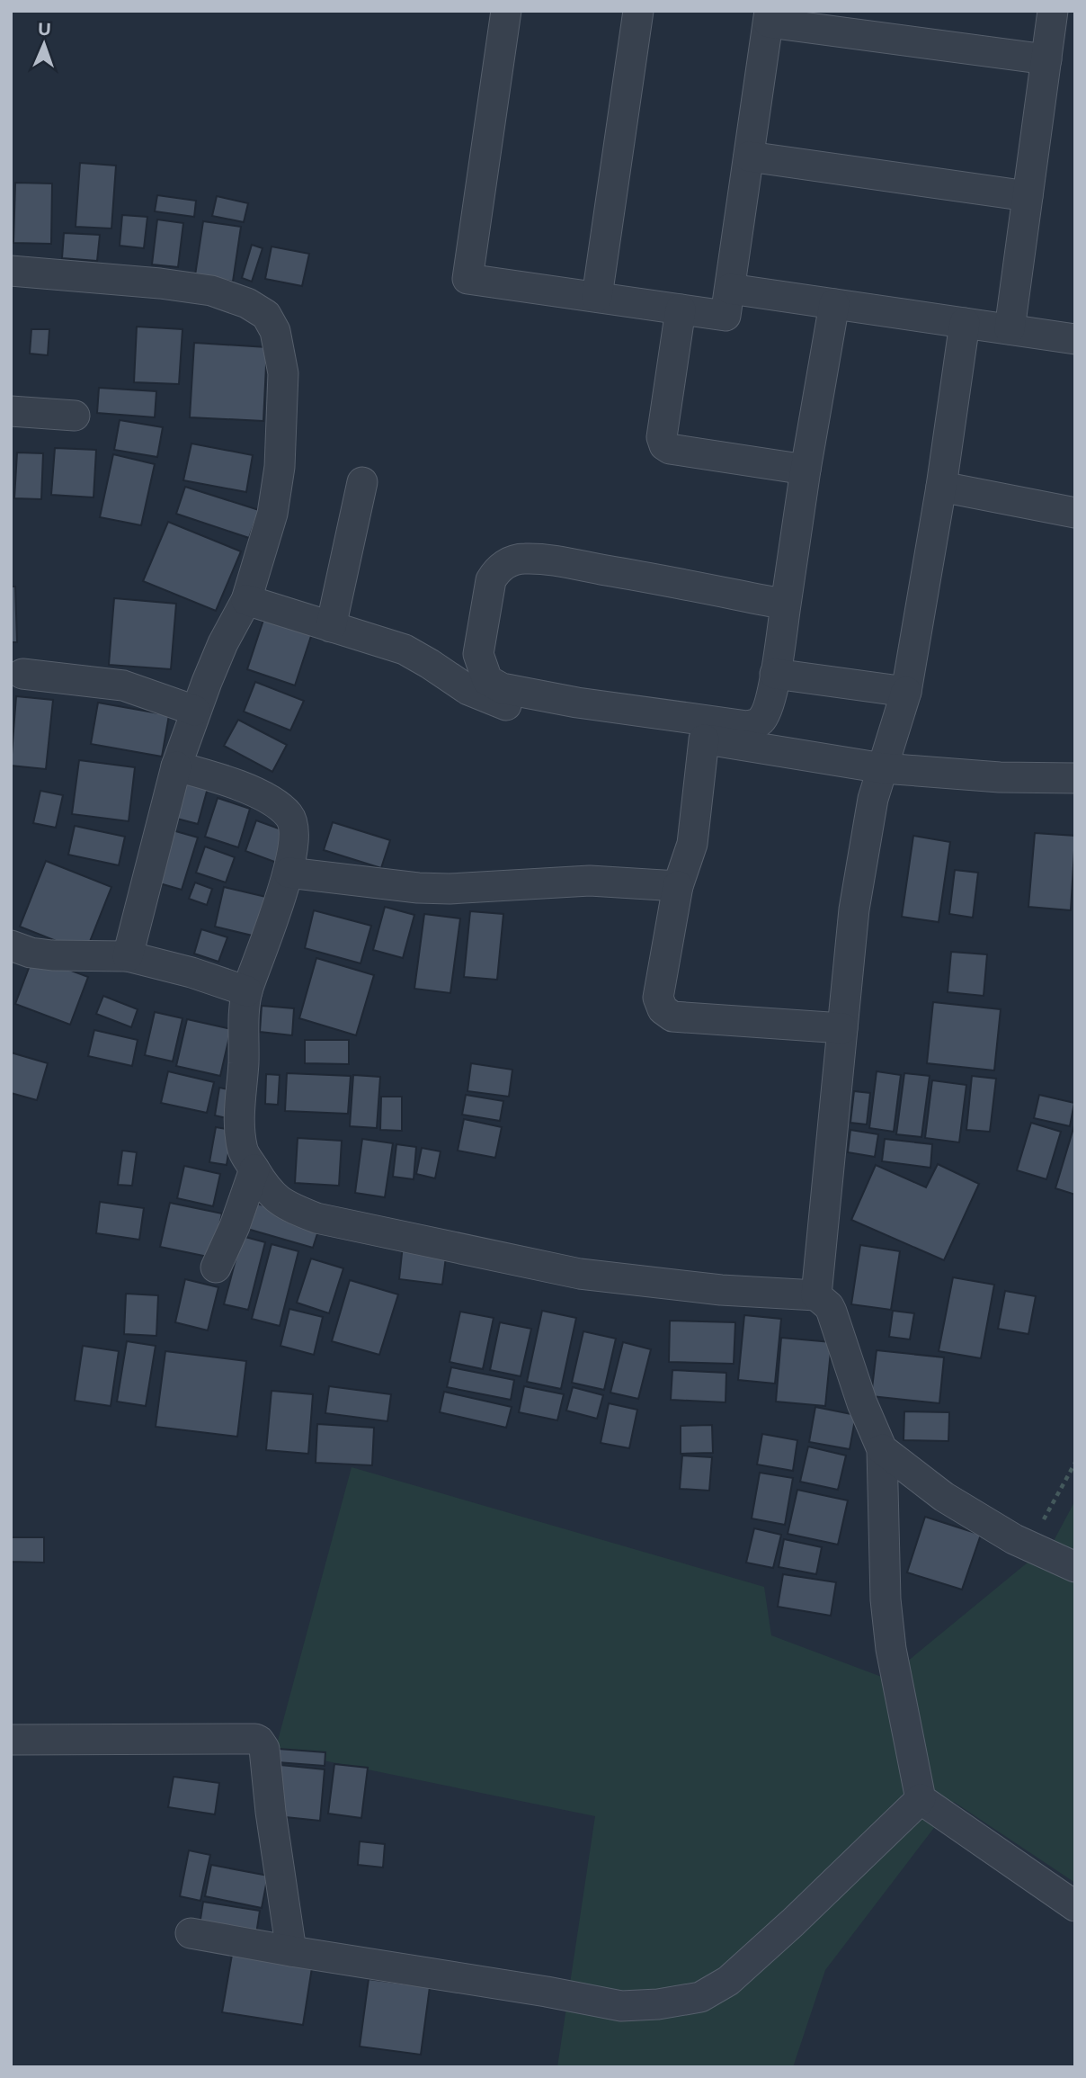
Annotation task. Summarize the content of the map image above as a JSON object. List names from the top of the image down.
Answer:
{
  "north": "top"
}
